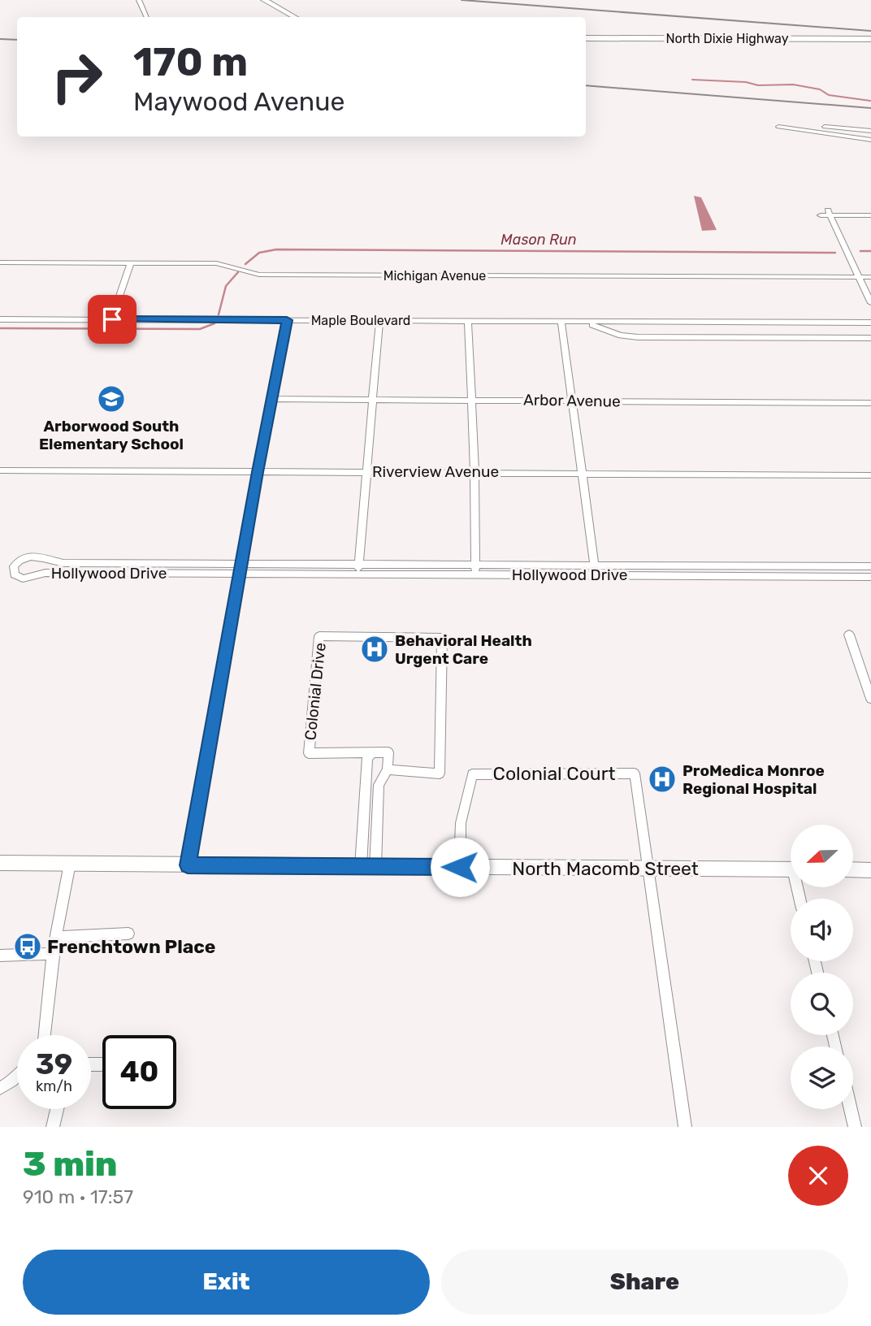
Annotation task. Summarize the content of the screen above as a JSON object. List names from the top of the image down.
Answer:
{
  "streets": {
    "main road": ["North Dixie Highway"],
    "street": [
      "Michigan Avenue",
      "Maple Boulevard",
      "Arbor Avenue",
      "Riverview Avenue",
      "Hollywood Drive",
      "Colonial Drive",
      "Colonial Court",
      "North Macomb Street"
    ]
  },
  "crossings": [
    ["Colonial Court", "North Macomb Street"]
  ],
  "water": ["Mason Run"],
  "places": {
    "school or university": ["Arborwood South Elementary School"],
    "hospital": ["Behavioral Health Urgent Care", "ProMedica Monroe Regional Hospital"],
    "bus stop": ["Frenchtown Place"]
  },
  "north": "left",
  "page": {
    "turn": ["170 m", "Maywood Avenue"],
    "speed": "39 km/h",
    "limit": "40",
    "heading": ["3 min", "910 m · 17:57"],
    "buttons": ["Exit", "Share"]
  }
}
